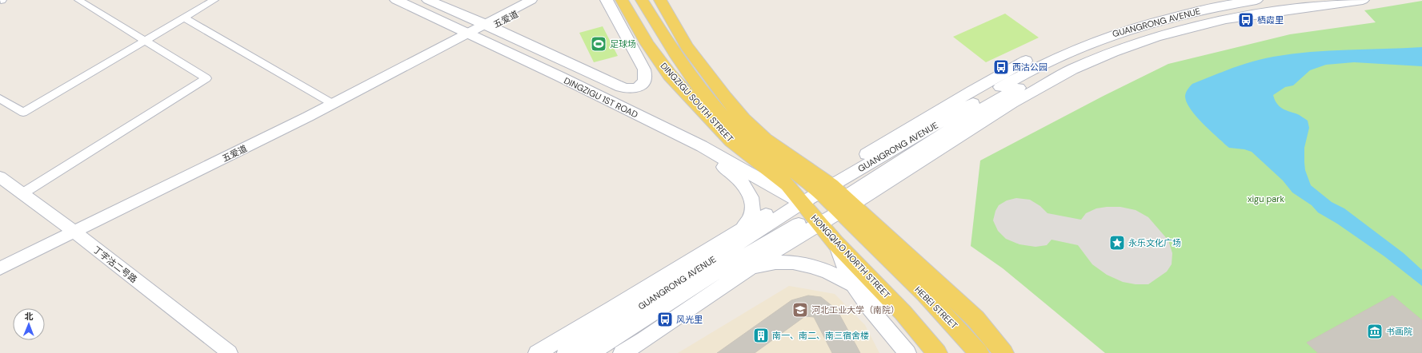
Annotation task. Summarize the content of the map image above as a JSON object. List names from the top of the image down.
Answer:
{
  "streets": {
    "main road": [
      "GUANGRONG AVENUE",
      "DINGZIGU 1ST ROAD",
      "DINGZIGU SOUTH STREET",
      "HONGQIAO NORTH STREET"
    ],
    "street": ["五爱道", "丁字沽二号路"]
  },
  "crossings": [
    ["五爱道", "DINGZIGU 1ST ROAD"],
    ["五爱道", "丁字沽二号路"],
    ["GUANGRONG AVENUE", "DINGZIGU 1ST ROAD"],
    ["GUANGRONG AVENUE", "DINGZIGU SOUTH STREET"],
    ["GUANGRONG AVENUE", "HONGQIAO NORTH STREET"],
    ["DINGZIGU 1ST ROAD", "DINGZIGU SOUTH STREET"],
    ["DINGZIGU 1ST ROAD", "HONGQIAO NORTH STREET"],
    ["DINGZIGU SOUTH STREET", "HONGQIAO NORTH STREET"]
  ],
  "parks": ["xigu park"],
  "places": {
    "bus stop": ["栖霞里", "西沽公园", "风光里"],
    "sports": ["足球场"],
    "place": ["永乐文化广场"],
    "school or university": ["河北工业大学（南院）"],
    "museum": ["书画院"],
    "building": ["南一、南二、南三宿舍楼"]
  },
  "north": "top"
}
